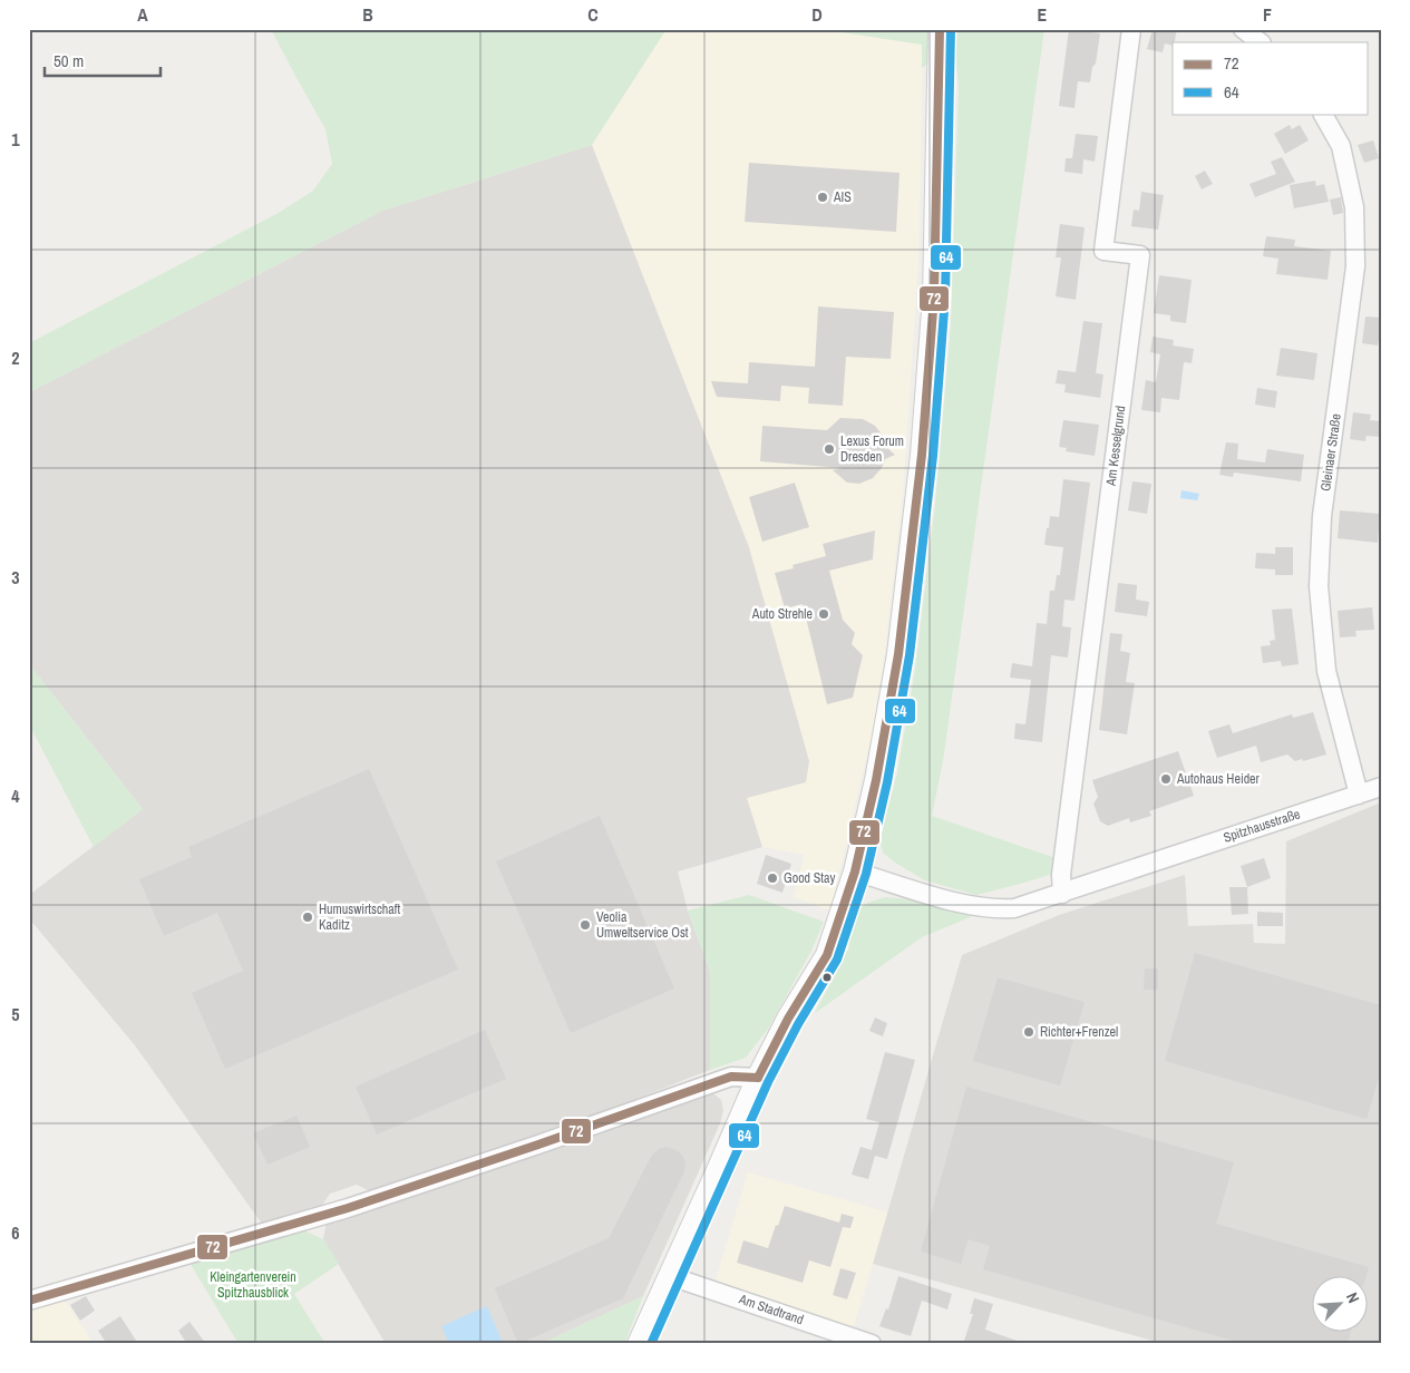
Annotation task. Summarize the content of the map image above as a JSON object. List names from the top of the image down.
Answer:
{
  "streets": {
    "street": [
      "Am Kesselgrund",
      "Gleinaer Straße",
      "Spitzhausstraße",
      "Am Stadtrand"
    ]
  },
  "crossings": [
    ["Am Kesselgrund", "Spitzhausstraße"],
    ["Gleinaer Straße", "Spitzhausstraße"]
  ],
  "parks": ["Kleingartenverein Spitzhausblick"],
  "places": [
    "AIS",
    "Lexus Forum Dresden",
    "Auto Strehle",
    "Autohaus Heider",
    "Good Stay",
    "Humuswirtschaft Kaditz",
    "Veolia Umweltservice Ost",
    "Richter+Frenzel"
  ],
  "lines": ["transit line 72", "transit line 64"],
  "legend": ["72", "64"],
  "scale_bar": "50 m",
  "north": "top right",
  "grid": {
    "columns": [
      "A",
      "B",
      "C",
      "D",
      "E",
      "F"
    ],
    "rows": [
      "1",
      "2",
      "3",
      "4",
      "5",
      "6"
    ]
  }
}
